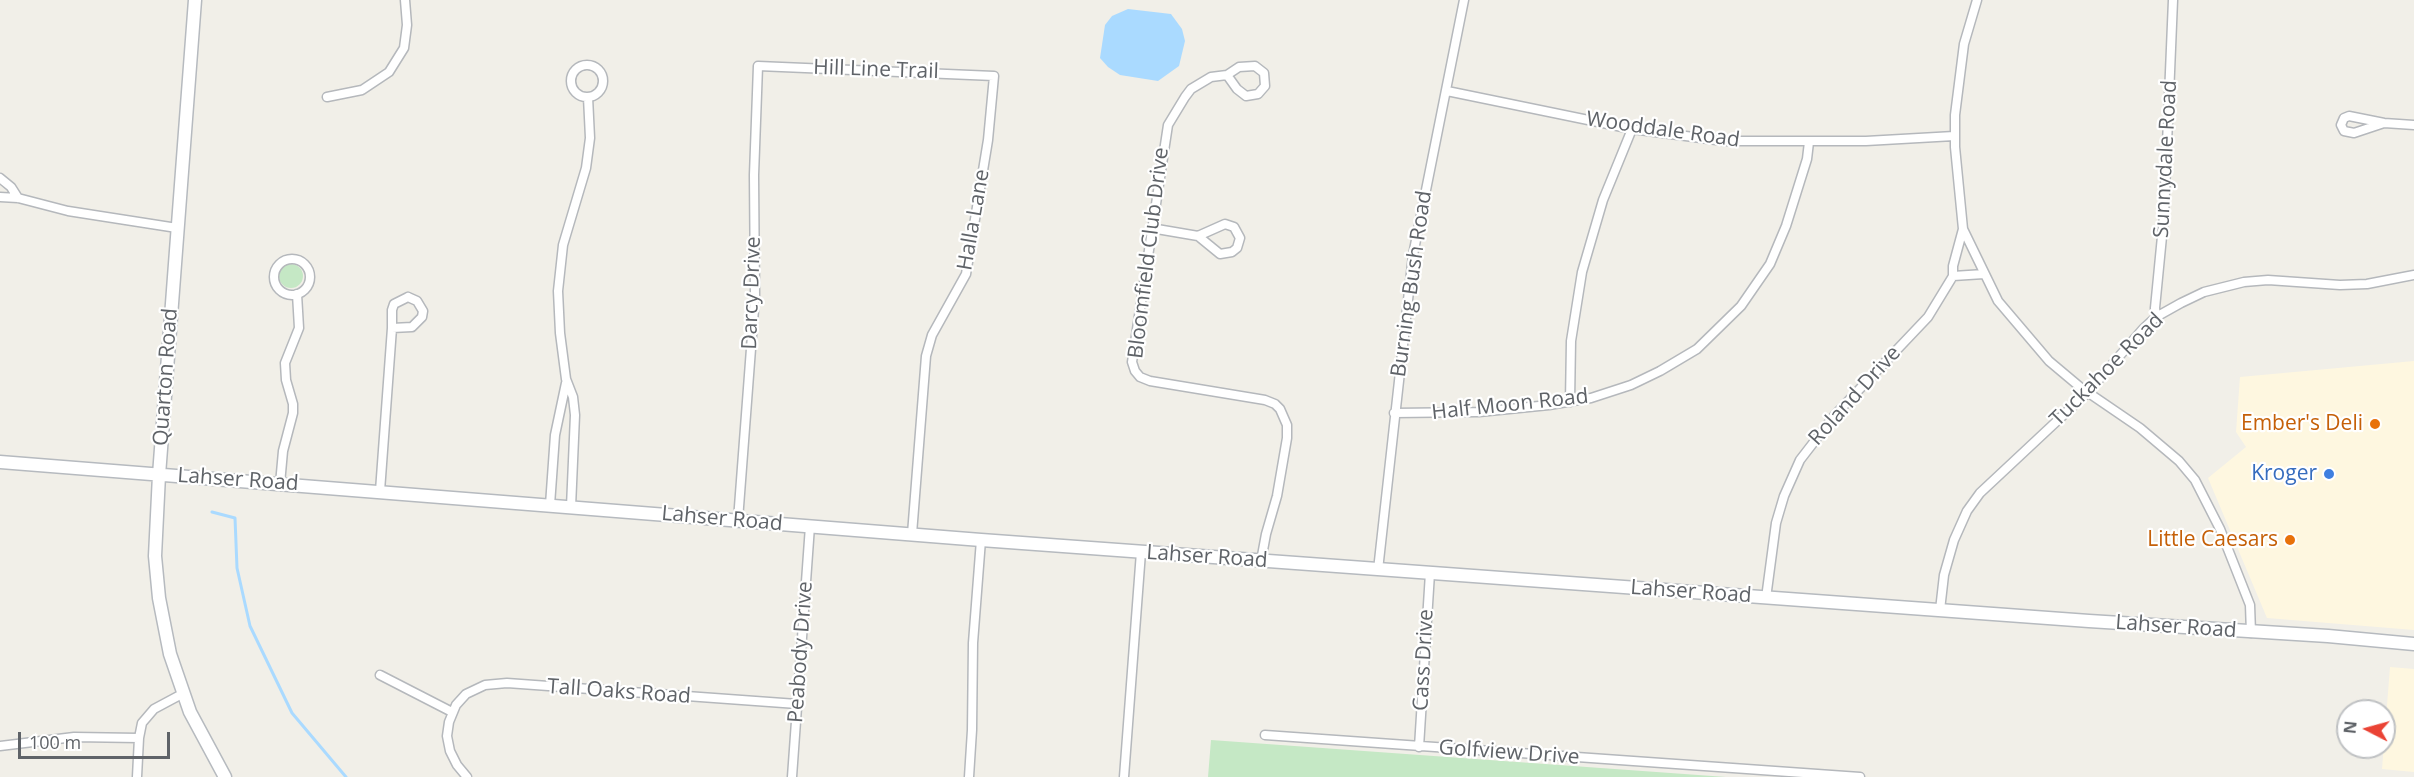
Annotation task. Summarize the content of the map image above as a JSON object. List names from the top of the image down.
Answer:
{
  "streets": {
    "street": [
      "Hill Line Trail",
      "Wooddale Road",
      "Sunnydale Road",
      "Halla Lane",
      "Bloomfield Club Drive",
      "Burning Bush Road",
      "Darcy Drive",
      "Tuckahoe Road",
      "Quarton Road",
      "Roland Drive",
      "Half Moon Road",
      "Lahser Road",
      "Peabody Drive",
      "Cass Drive",
      "Tall Oaks Road",
      "Golfview Drive"
    ]
  },
  "crossings": [
    ["Hill Line Trail", "Halla Lane"],
    ["Hill Line Trail", "Darcy Drive"],
    ["Wooddale Road", "Burning Bush Road"],
    ["Wooddale Road", "Half Moon Road"],
    ["Sunnydale Road", "Tuckahoe Road"],
    ["Halla Lane", "Lahser Road"],
    ["Bloomfield Club Drive", "Lahser Road"],
    ["Burning Bush Road", "Half Moon Road"],
    ["Burning Bush Road", "Lahser Road"],
    ["Darcy Drive", "Lahser Road"],
    ["Tuckahoe Road", "Lahser Road"],
    ["Quarton Road", "Lahser Road"],
    ["Roland Drive", "Lahser Road"],
    ["Lahser Road", "Peabody Drive"],
    ["Lahser Road", "Cass Drive"],
    ["Peabody Drive", "Tall Oaks Road"],
    ["Cass Drive", "Golfview Drive"]
  ],
  "places": ["Ember's Deli", "Kroger", "Little Caesars"],
  "scale_bar": "100 m",
  "north": "left"
}
